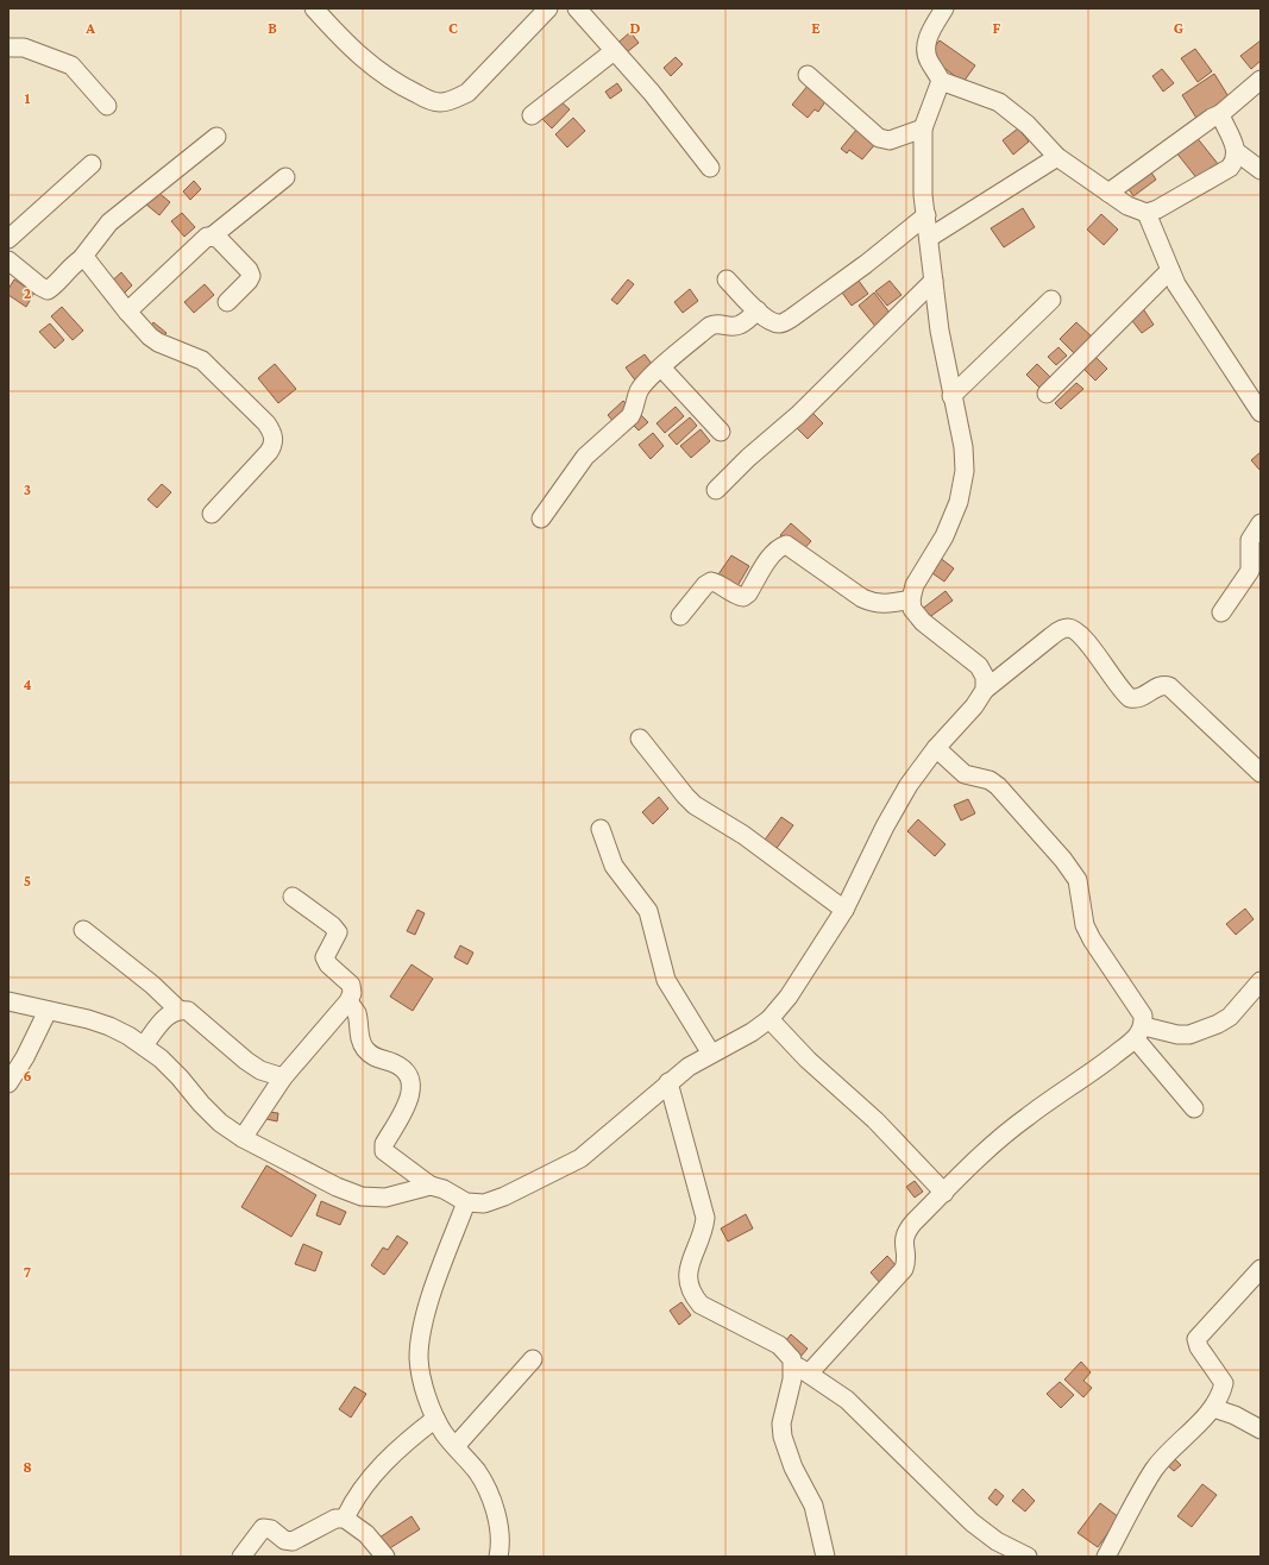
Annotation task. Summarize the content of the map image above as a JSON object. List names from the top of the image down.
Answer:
{
  "grid": {
    "columns": [
      "A",
      "B",
      "C",
      "D",
      "E",
      "F",
      "G"
    ],
    "rows": [
      "1",
      "2",
      "3",
      "4",
      "5",
      "6",
      "7",
      "8"
    ]
  }
}
